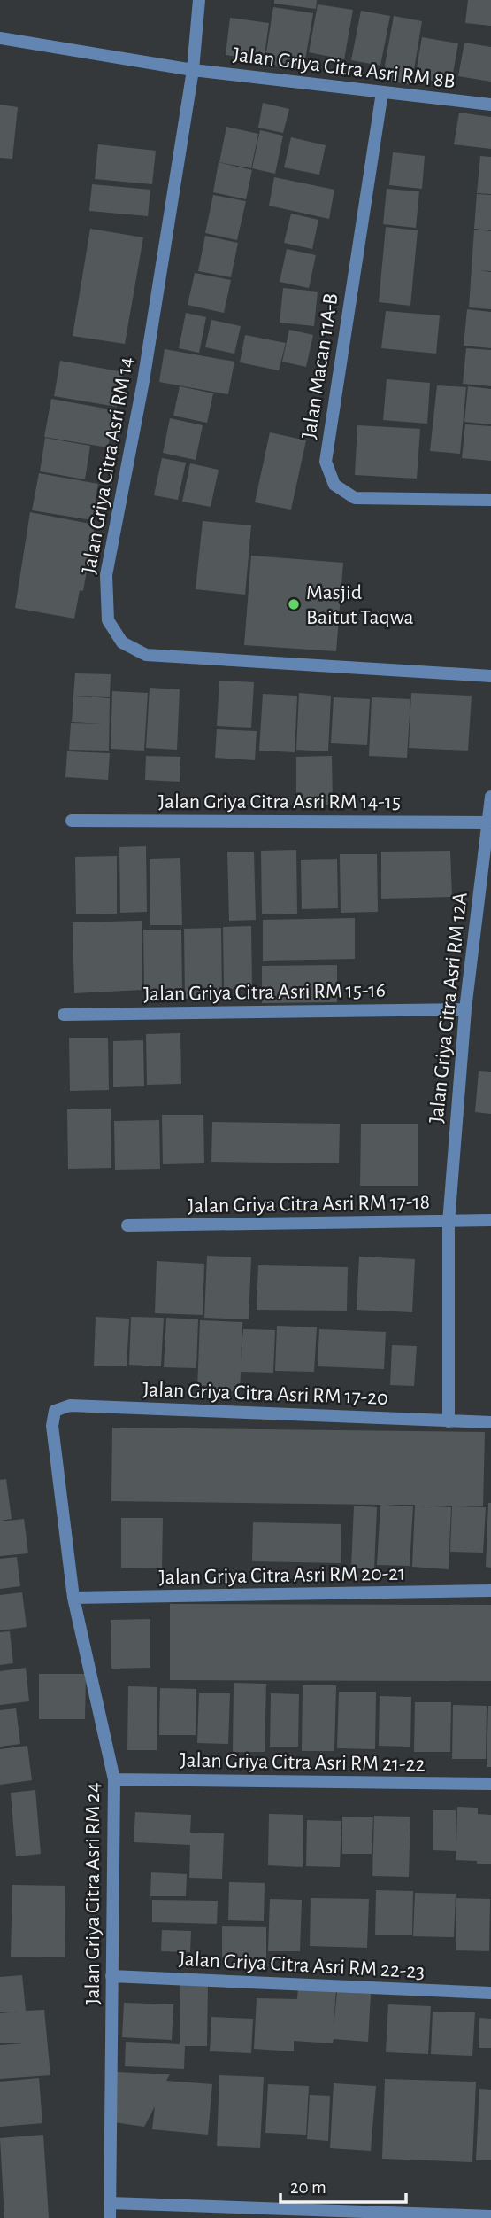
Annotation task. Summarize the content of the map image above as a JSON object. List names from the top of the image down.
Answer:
{
  "streets": {
    "street": [
      "Jalan Griya Citra Asri RM 8B",
      "Jalan Macan 11A-B",
      "Jalan Griya Citra Asri RM 14",
      "Jalan Griya Citra Asri RM 14-15",
      "Jalan Griya Citra Asri RM 15-16",
      "Jalan Griya Citra Asri RM 12A",
      "Jalan Griya Citra Asri RM 17-18",
      "Jalan Griya Citra Asri RM 17-20",
      "Jalan Griya Citra Asri RM 20-21",
      "Jalan Griya Citra Asri RM 21-22",
      "Jalan Griya Citra Asri RM 24",
      "Jalan Griya Citra Asri RM 22-23"
    ]
  },
  "crossings": [
    ["Jalan Griya Citra Asri RM 8B", "Jalan Macan 11A-B"],
    ["Jalan Griya Citra Asri RM 8B", "Jalan Griya Citra Asri RM 14"],
    ["Jalan Griya Citra Asri RM 14-15", "Jalan Griya Citra Asri RM 12A"],
    ["Jalan Griya Citra Asri RM 15-16", "Jalan Griya Citra Asri RM 12A"],
    ["Jalan Griya Citra Asri RM 12A", "Jalan Griya Citra Asri RM 17-18"],
    ["Jalan Griya Citra Asri RM 12A", "Jalan Griya Citra Asri RM 17-20"],
    ["Jalan Griya Citra Asri RM 17-20", "Jalan Griya Citra Asri RM 24"],
    ["Jalan Griya Citra Asri RM 20-21", "Jalan Griya Citra Asri RM 24"],
    ["Jalan Griya Citra Asri RM 21-22", "Jalan Griya Citra Asri RM 24"],
    ["Jalan Griya Citra Asri RM 24", "Jalan Griya Citra Asri RM 22-23"]
  ],
  "places": ["Masjid Baitut Taqwa"],
  "scale_bar": "20 m"
}
